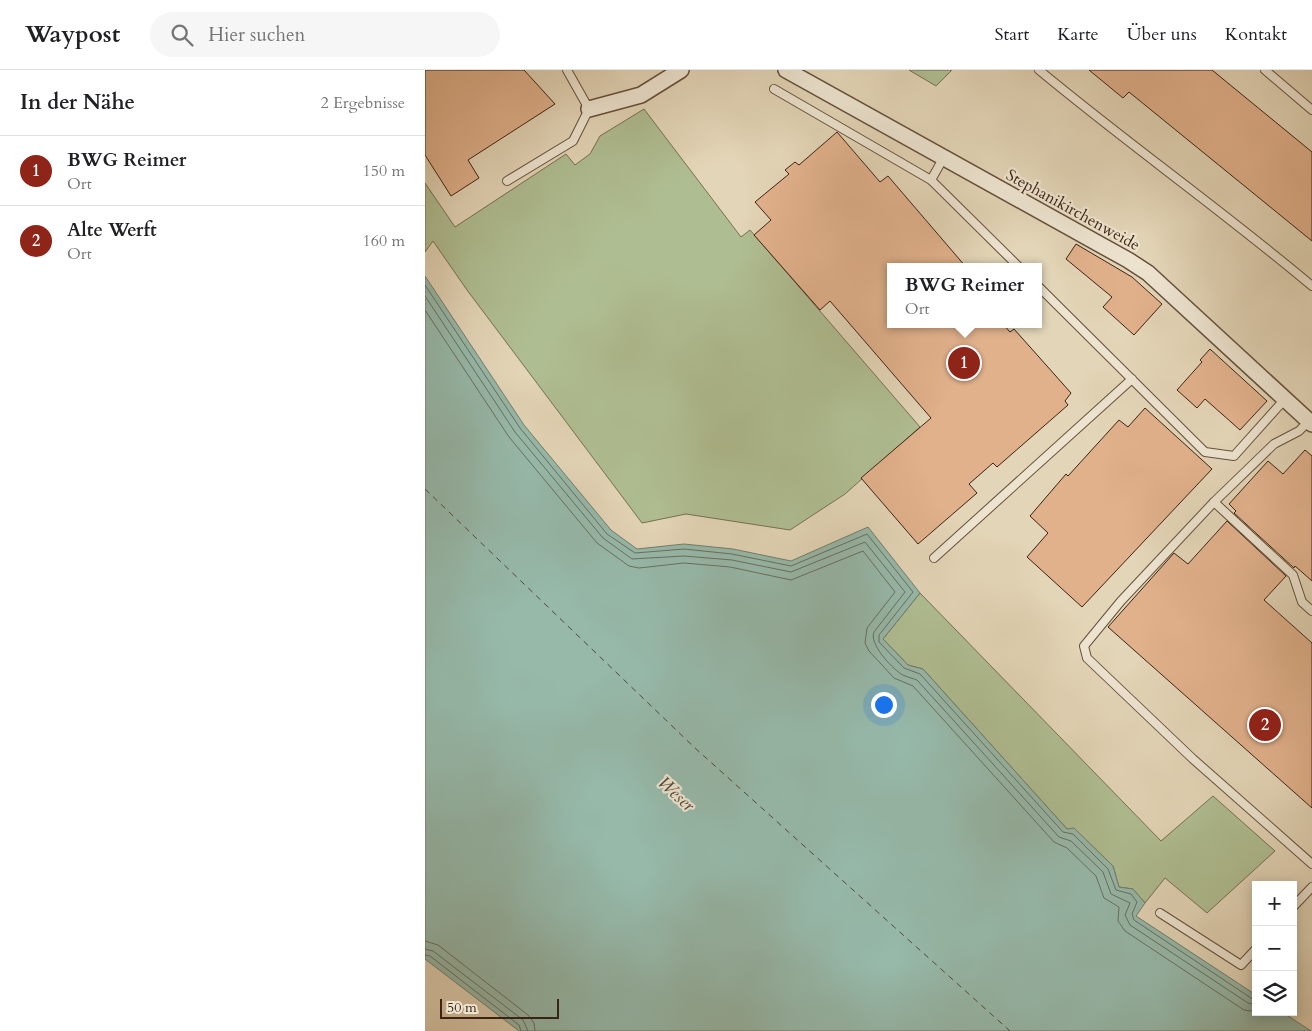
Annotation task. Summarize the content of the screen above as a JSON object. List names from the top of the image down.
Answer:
{
  "streets": {
    "street": ["Stephanikirchenweide"]
  },
  "water": ["Weser"],
  "scale_bar": "50 m",
  "page": {
    "header": "Waypost",
    "search": "Hier suchen",
    "nav": [
      "Start",
      "Karte",
      "Über uns",
      "Kontakt"
    ],
    "heading": ["In der Nähe", "2 Ergebnisse"],
    "list": [
      {
        "mark": "1",
        "name": "BWG Reimer",
        "note": "Ort",
        "value": "150 m"
      },
      {
        "mark": "2",
        "name": "Alte Werft",
        "note": "Ort",
        "value": "160 m"
      }
    ],
    "popup": ["BWG Reimer", "Ort"],
    "pins": ["1", "2"],
    "map_buttons": ["+", "−"],
    "scale": "50 m"
  }
}
